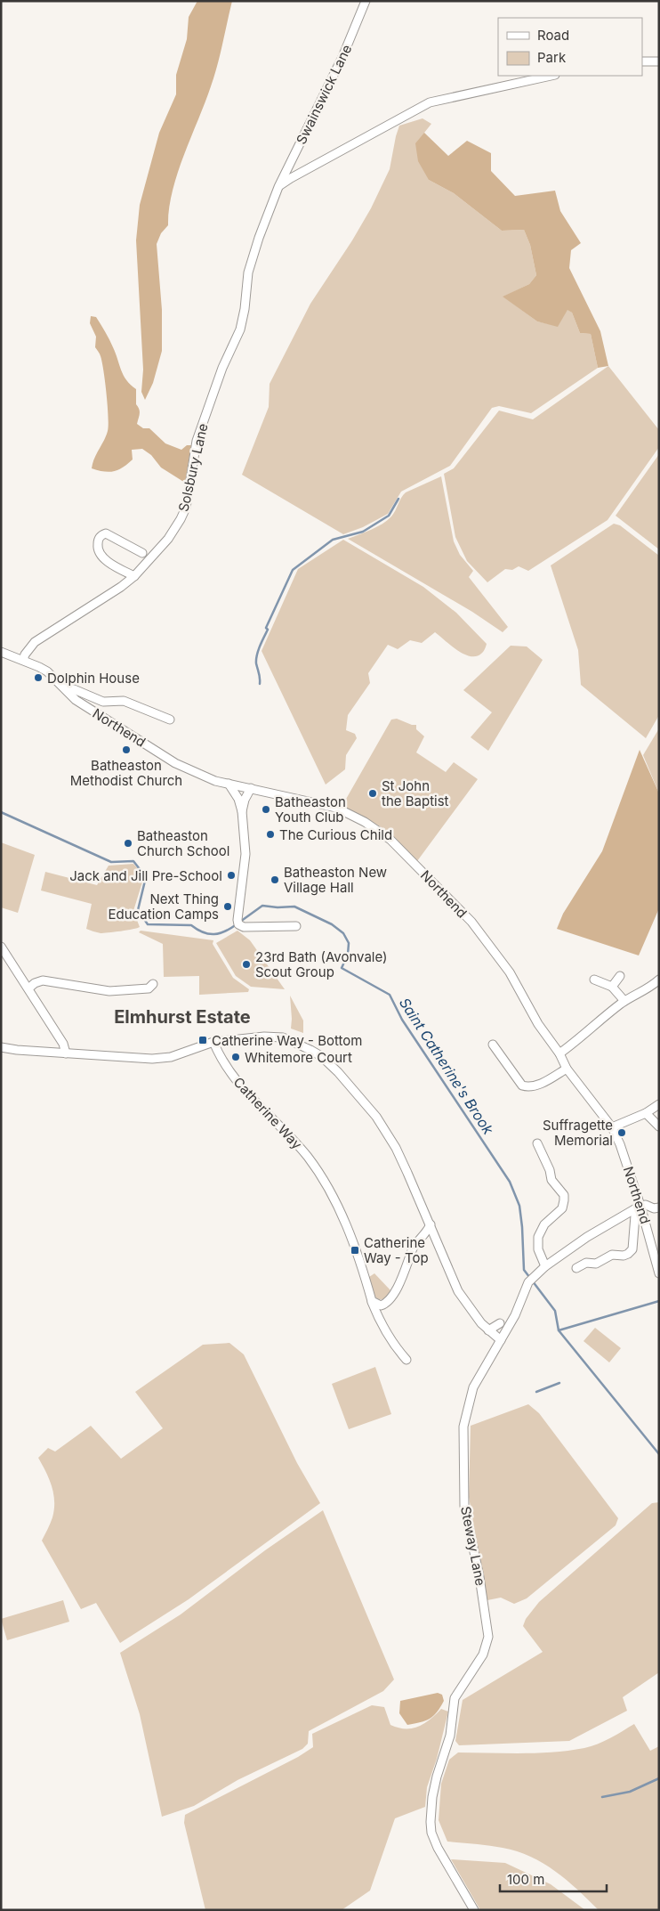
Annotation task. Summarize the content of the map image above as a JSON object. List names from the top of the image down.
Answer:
{
  "streets": {
    "street": [
      "Swainswick Lane",
      "Solsbury Lane",
      "Northend",
      "Catherine Way",
      "Steway Lane"
    ]
  },
  "crossings": [
    ["Swainswick Lane", "Solsbury Lane"],
    ["Solsbury Lane", "Northend"],
    ["Northend", "Steway Lane"]
  ],
  "districts": ["Elmhurst Estate"],
  "water": ["Saint Catherine's Brook"],
  "places": {
    "other": [
      "Dolphin House",
      "Batheaston Methodist Church",
      "St John the Baptist",
      "Batheaston Youth Club",
      "The Curious Child",
      "Batheaston Church School",
      "Jack and Jill Pre-School",
      "Batheaston New Village Hall",
      "Next Thing Education Camps",
      "23rd Bath (Avonvale) Scout Group",
      "Whitemore Court",
      "Suffragette Memorial"
    ],
    "transit": ["Catherine Way - Bottom", "Catherine Way - Top"]
  },
  "legend": ["Road", "Park"],
  "scale_bar": "100 m"
}
